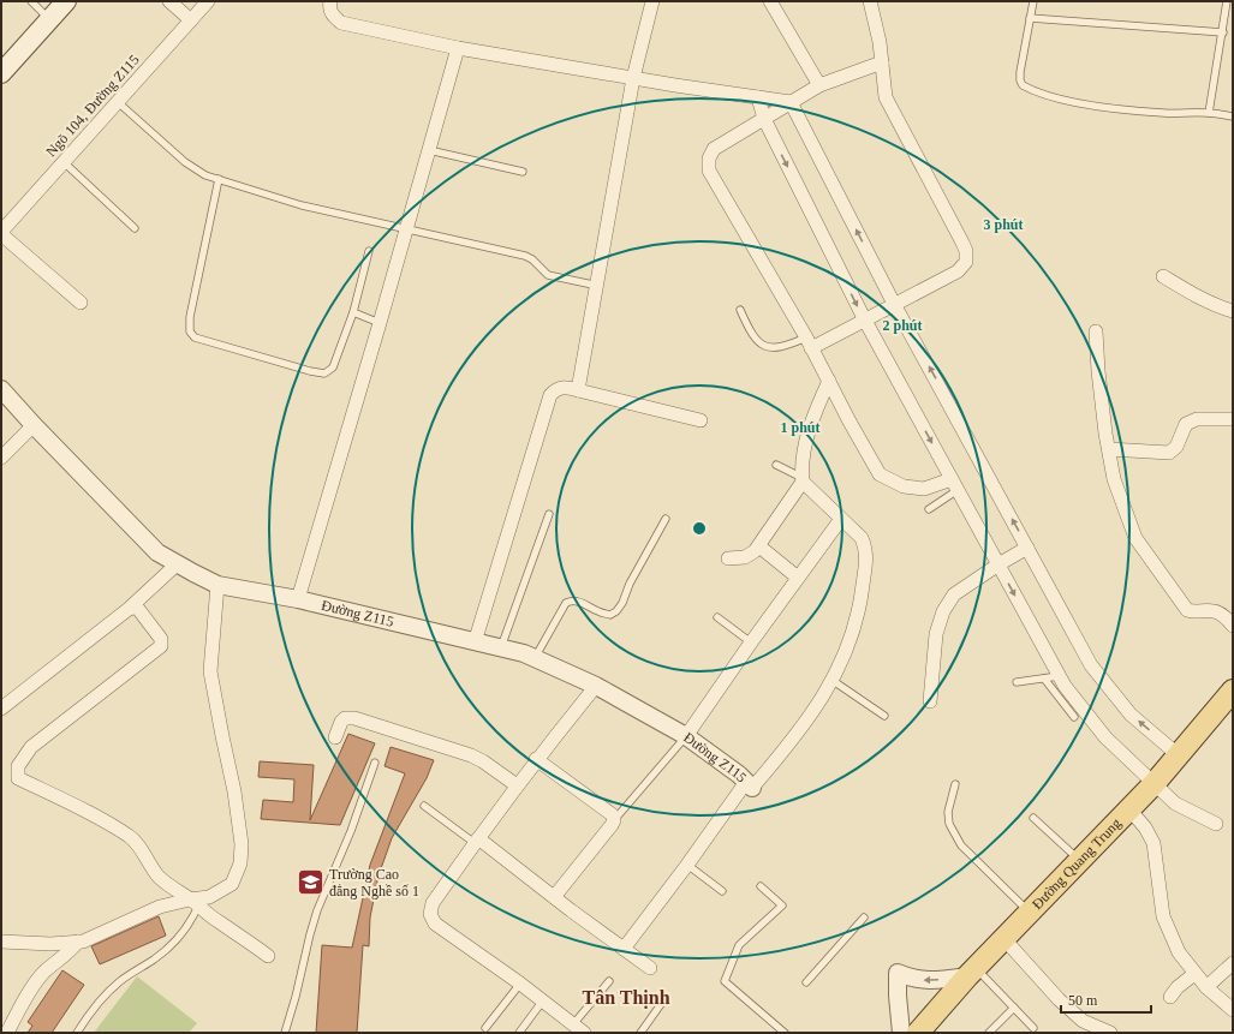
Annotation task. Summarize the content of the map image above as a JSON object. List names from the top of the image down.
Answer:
{
  "streets": {
    "main road": ["Đường Quang Trung"],
    "street": ["Ngõ 104, Đường Z115", "Đường Z115"]
  },
  "districts": ["Tân Thịnh"],
  "places": {
    "school or university": ["Trường Cao đẳng Nghề số 1"]
  },
  "scale_bar": "50 m",
  "rings": ["3 phút", "2 phút", "1 phút"]
}
